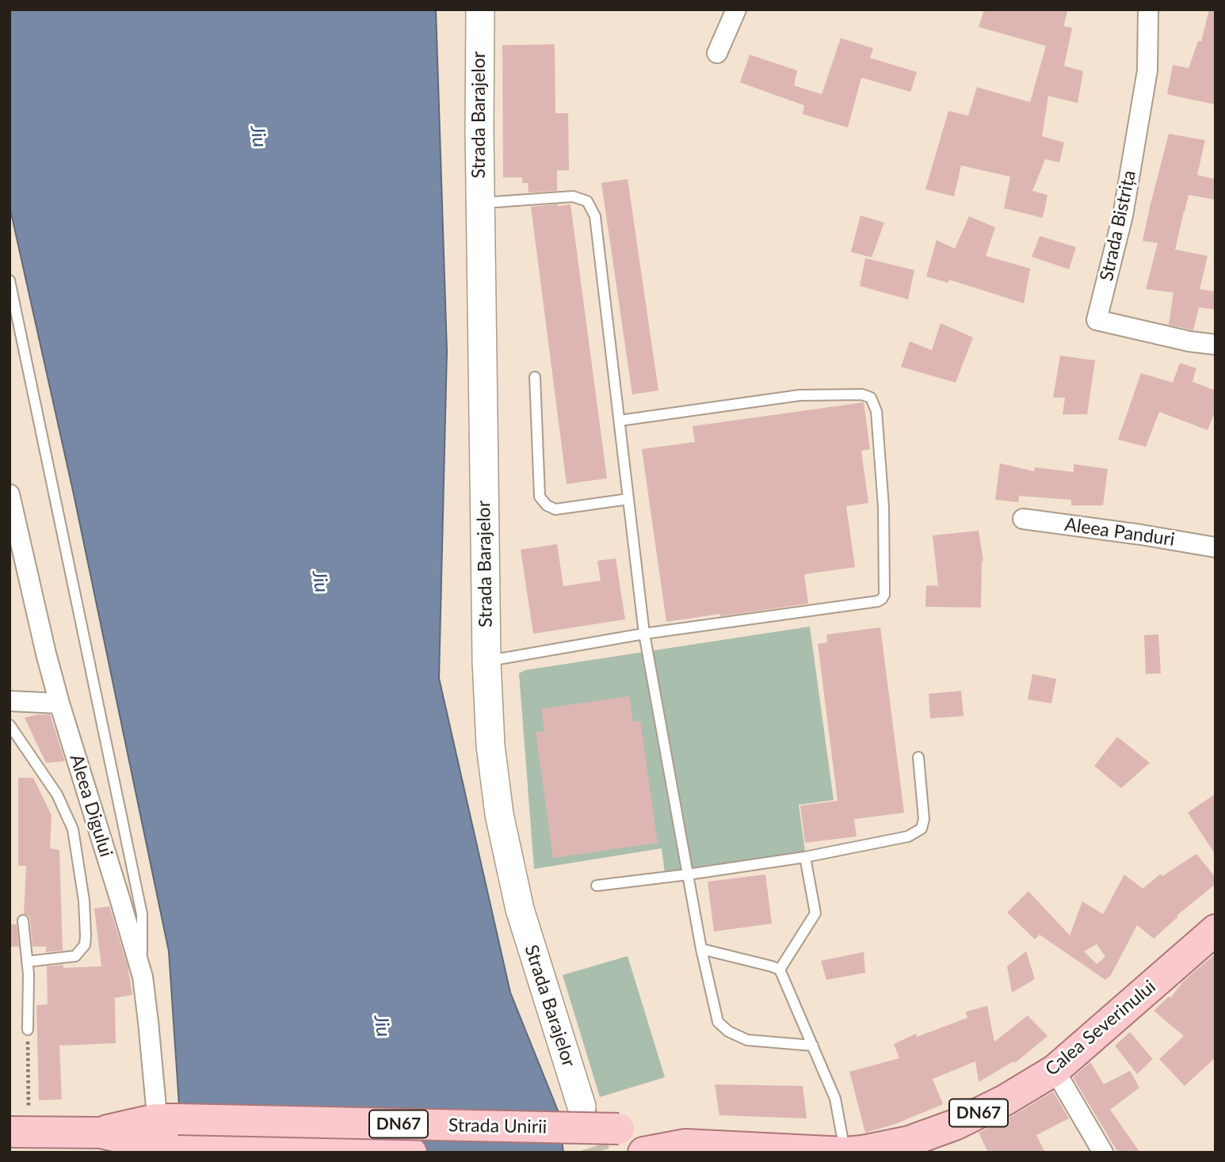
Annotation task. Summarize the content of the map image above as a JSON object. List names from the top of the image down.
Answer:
{
  "streets": {
    "main road": [
      "Strada Barajelor",
      "Calea Severinului",
      "DN67",
      "Strada Unirii"
    ],
    "street": ["Strada Bistrița", "Aleea Panduri", "Aleea Digului"]
  },
  "crossings": [
    ["Aleea Digului", "Strada Unirii"],
    ["Calea Severinului", "DN67"],
    ["Calea Severinului", "Strada Unirii"],
    ["DN67", "Strada Unirii"]
  ],
  "water": ["Jiu"]
}
